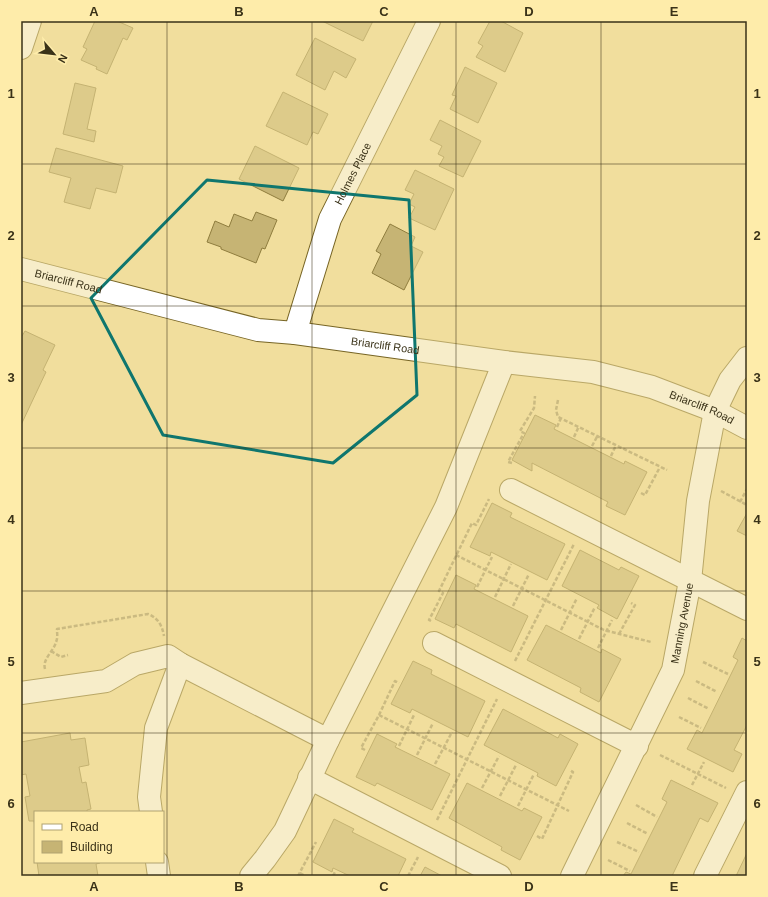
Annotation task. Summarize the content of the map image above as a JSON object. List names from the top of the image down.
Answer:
{
  "streets": {
    "street": ["Holmes Place", "Briarcliff Road", "Manning Avenue"]
  },
  "crossings": [
    ["Holmes Place", "Briarcliff Road"],
    ["Briarcliff Road", "Manning Avenue"]
  ],
  "legend": ["Road", "Building"],
  "north": "bottom right",
  "grid": {
    "columns": [
      "A",
      "B",
      "C",
      "D",
      "E"
    ],
    "rows": [
      "1",
      "2",
      "3",
      "4",
      "5",
      "6"
    ]
  }
}
